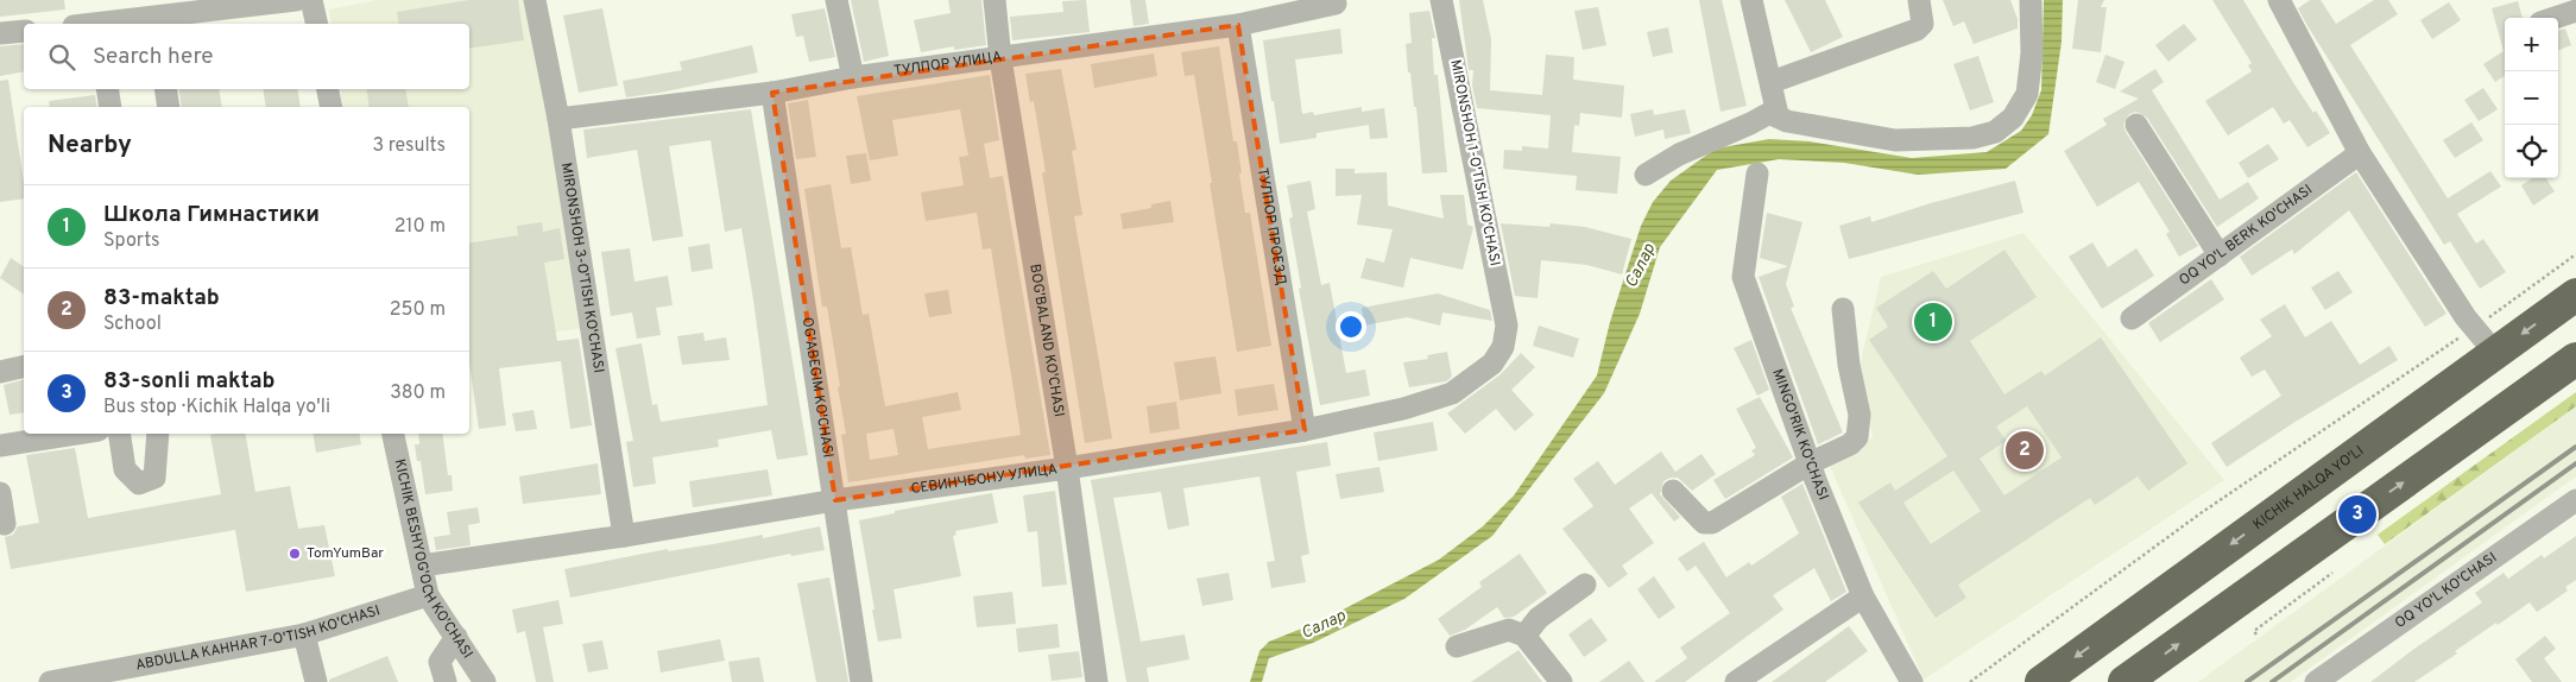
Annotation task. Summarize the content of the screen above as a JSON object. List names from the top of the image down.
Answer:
{
  "streets": {
    "highway": ["KICHIK HALQA YO'LI"],
    "street": [
      "ТУЛПОР УЛИЦА",
      "MIRONSHOH 1-O'TISH KO'CHASI",
      "ТУЛПОР ПРОЕЗД",
      "OQ YO'L BERK KO'CHASI",
      "MIRONSHOH 3-O'TISH KO'CHASI",
      "BOG'BALAND KO'CHASI",
      "OG'ABEGIM KO'CHASI",
      "MINGO'RIK KO'CHASI",
      "СЕВИНЧБОНУ УЛИЦА",
      "KICHIK BESHYOG'OCH KO'CHASI",
      "OQ YO'L KO'CHASI",
      "ABDULLA KAHHAR 7-O'TISH KO'CHASI"
    ]
  },
  "crossings": [
    ["ТУЛПОР УЛИЦА", "ТУЛПОР ПРОЕЗД"],
    ["ТУЛПОР УЛИЦА", "MIRONSHOH 3-O'TISH KO'CHASI"],
    ["ТУЛПОР УЛИЦА", "BOG'BALAND KO'CHASI"],
    ["ТУЛПОР УЛИЦА", "OG'ABEGIM KO'CHASI"],
    ["MIRONSHOH 1-O'TISH KO'CHASI", "СЕВИНЧБОНУ УЛИЦА"],
    ["ТУЛПОР ПРОЕЗД", "СЕВИНЧБОНУ УЛИЦА"],
    ["MIRONSHOH 3-O'TISH KO'CHASI", "СЕВИНЧБОНУ УЛИЦА"],
    ["BOG'BALAND KO'CHASI", "СЕВИНЧБОНУ УЛИЦА"],
    ["OG'ABEGIM KO'CHASI", "СЕВИНЧБОНУ УЛИЦА"],
    ["СЕВИНЧБОНУ УЛИЦА", "KICHIK BESHYOG'OCH KO'CHASI"],
    ["KICHIK BESHYOG'OCH KO'CHASI", "ABDULLA KAHHAR 7-O'TISH KO'CHASI"]
  ],
  "water": ["Салар"],
  "places": ["TomYumBar"],
  "page": {
    "map_buttons": ["+", "−"],
    "search": "Search here",
    "heading": ["Nearby", "3 results"],
    "list": [
      {
        "mark": "1",
        "name": "Школа Гимнастики",
        "note": "Sports",
        "value": "210 m"
      },
      {
        "mark": "2",
        "name": "83-maktab",
        "note": "School",
        "value": "250 m"
      },
      {
        "mark": "3",
        "name": "83-sonli maktab",
        "note": "Bus stop · Kichik Halqa yo'li",
        "value": "380 m"
      }
    ],
    "pins": ["1", "2", "3"]
  }
}
